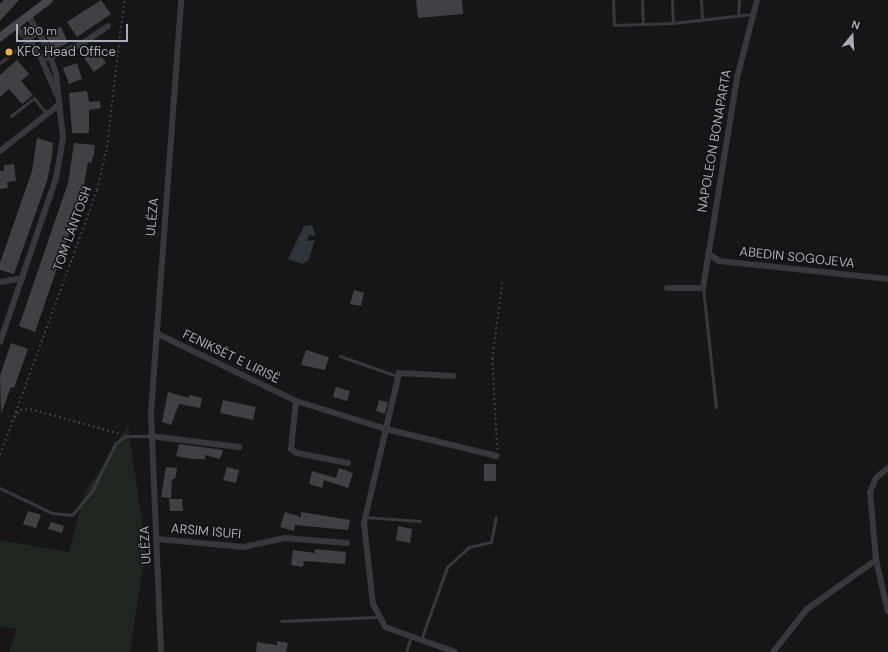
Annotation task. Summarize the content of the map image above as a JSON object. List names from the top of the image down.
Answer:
{
  "streets": {
    "street": [
      "NAPOLEON BONAPARTA",
      "ULËZA",
      "ABEDIN SOGOJEVA",
      "FENIKSËT E LIRISË",
      "ARSIM ISUFI"
    ],
    "path": ["TOM LANTOSH"]
  },
  "crossings": [
    ["NAPOLEON BONAPARTA", "ABEDIN SOGOJEVA"],
    ["ULËZA", "FENIKSËT E LIRISË"],
    ["ULËZA", "ARSIM ISUFI"]
  ],
  "places": ["KFC Head Office"],
  "scale_bar": "100 m",
  "north": "top"
}
